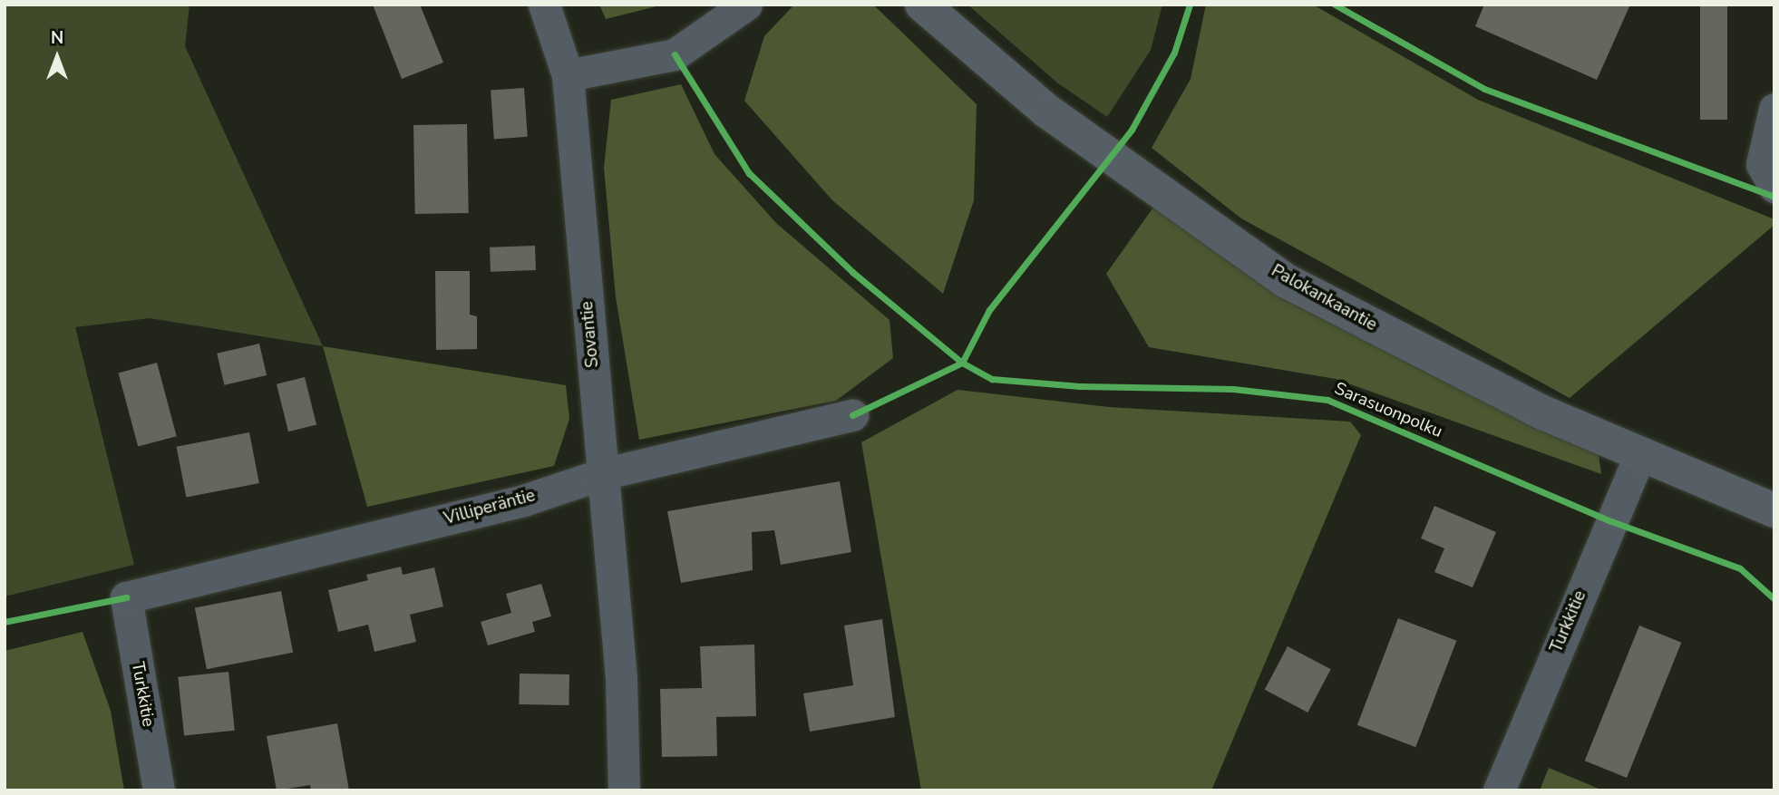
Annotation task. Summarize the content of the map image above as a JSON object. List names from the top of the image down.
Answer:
{
  "streets": {
    "main road": ["Palokankaantie"],
    "street": ["Sovantie", "Villiperäntie", "Turkkitie"],
    "cycle path": ["Sarasuonpolku"]
  },
  "crossings": [
    ["Palokankaantie", "Turkkitie"],
    ["Sovantie", "Villiperäntie"],
    ["Villiperäntie", "Turkkitie"]
  ],
  "north": "top"
}
